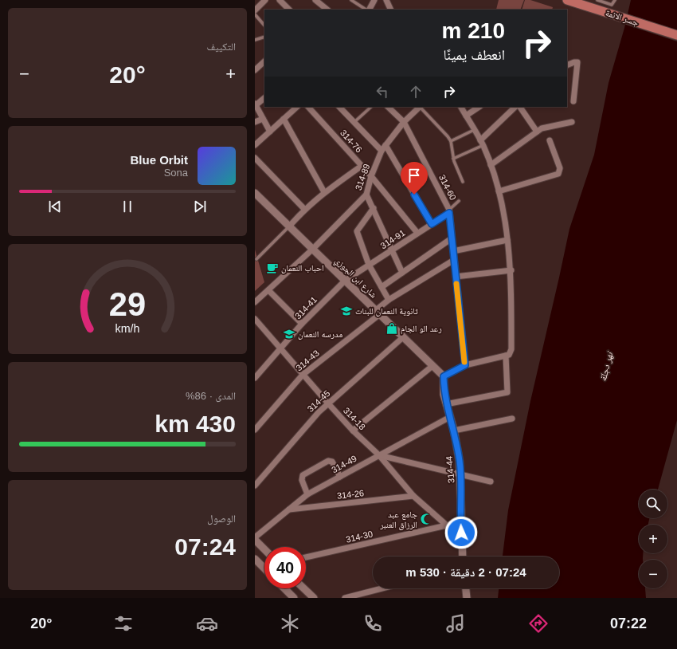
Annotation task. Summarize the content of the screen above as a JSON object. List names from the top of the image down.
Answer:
{
  "streets": {
    "main road": ["جسر الائمة"],
    "street": [
      "314-76",
      "314-89",
      "314-60",
      "314-91",
      "شارع ابن الجوزي",
      "314-41",
      "314-43",
      "314-45",
      "314-18",
      "314-49",
      "314-44",
      "314-26",
      "314-30"
    ]
  },
  "crossings": [
    ["314-76", "314-89"],
    ["314-76", "314-91"],
    ["314-89", "314-60"],
    ["314-89", "شارع ابن الجوزي"],
    ["314-60", "314-91"],
    ["314-60", "314-43"],
    ["314-91", "شارع ابن الجوزي"],
    ["314-91", "314-41"],
    ["شارع ابن الجوزي", "314-41"],
    ["شارع ابن الجوزي", "314-43"],
    ["شارع ابن الجوزي", "314-45"],
    ["شارع ابن الجوزي", "314-44"],
    ["314-41", "314-18"],
    ["314-43", "314-18"],
    ["314-45", "314-18"],
    ["314-18", "314-49"],
    ["314-18", "314-26"],
    ["314-18", "314-30"],
    ["314-49", "314-44"],
    ["314-49", "314-26"],
    ["314-44", "314-30"]
  ],
  "water": ["نهر دجلة"],
  "places": {
    "cafe": ["احباب النعمان"],
    "school or university": ["ثانوية النعمان للبنات", "مدرسه النعمان"],
    "shop": ["رعد الو الجام"],
    "mosque": ["جامع عبد الرزاق العنبر"]
  },
  "page": {
    "tile": [
      "التكييف",
      ["المدى · 86%", "430 km"],
      ["الوصول", "07:24"]
    ],
    "turn": ["210 m", "انعطف يمينًا"],
    "heat": ["−", "20°", "+"],
    "song": ["Blue Orbit", "Sona"],
    "map_buttons": ["+", "−"],
    "limit": "40",
    "trip": "07:24 · 2 دقيقة · 530 m",
    "tabs": ["07:22", "20°"],
    "gauge": ["29", "km/h"]
  }
}
